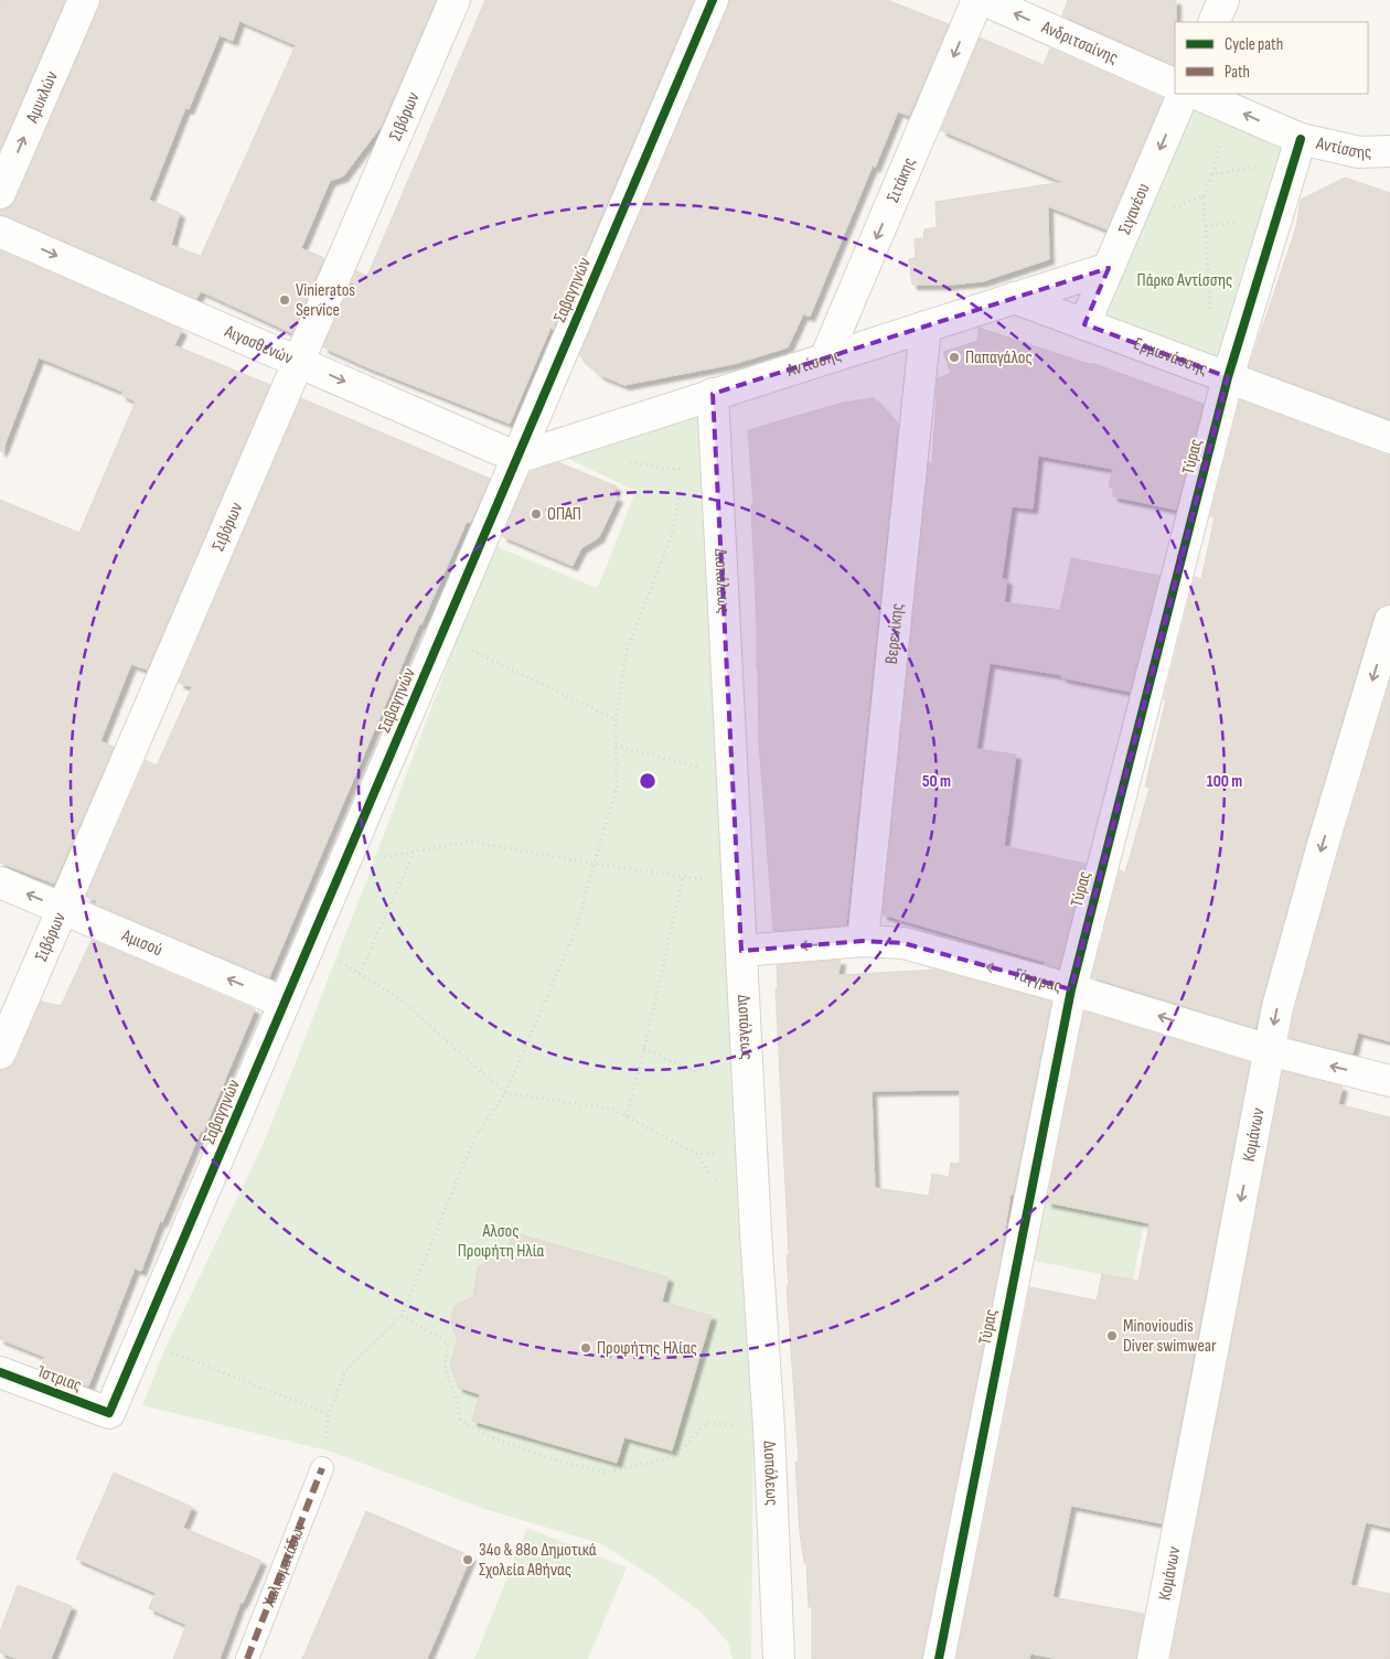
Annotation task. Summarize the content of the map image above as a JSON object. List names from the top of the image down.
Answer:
{
  "streets": {
    "street": [
      "Ανδριτσαίνης",
      "Αμυκλών",
      "Σιβόρων",
      "Αντίσσης",
      "Σιτάκης",
      "Σιγανέου",
      "Σαβαγηνών",
      "Αιγοσθενών",
      "Ερμωνάσσης",
      "Τύρας",
      "Διοπόλεως",
      "Βερενίκης",
      "Αμισού",
      "Γάγγρας",
      "Κομάνων",
      "Ίστριας",
      "Χαλκοματάδων"
    ]
  },
  "crossings": [
    ["Σιβόρων", "Αιγοσθενών"],
    ["Σιβόρων", "Αμισού"],
    ["Αντίσσης", "Σιτάκης"],
    ["Αντίσσης", "Σιγανέου"],
    ["Αντίσσης", "Σαβαγηνών"],
    ["Αντίσσης", "Αιγοσθενών"],
    ["Αντίσσης", "Ερμωνάσσης"],
    ["Αντίσσης", "Τύρας"],
    ["Αντίσσης", "Διοπόλεως"],
    ["Αντίσσης", "Βερενίκης"],
    ["Σιγανέου", "Ερμωνάσσης"],
    ["Σαβαγηνών", "Αιγοσθενών"],
    ["Σαβαγηνών", "Αμισού"],
    ["Σαβαγηνών", "Ίστριας"],
    ["Ερμωνάσσης", "Τύρας"],
    ["Τύρας", "Γάγγρας"],
    ["Διοπόλεως", "Γάγγρας"],
    ["Βερενίκης", "Γάγγρας"],
    ["Γάγγρας", "Κομάνων"]
  ],
  "one_way": [
    "Ανδριτσαίνης",
    "Αμυκλών",
    "Σιτάκης",
    "Σιγανέου",
    "Αιγοσθενών",
    "Αμισού",
    "Γάγγρας",
    "Κομάνων"
  ],
  "parks": ["Πάρκο Αντίσσης", "Αλσος Προφήτη Ηλία"],
  "places": [
    "Vinieratos Service",
    "Παπαγάλος",
    "ΟΠΑΠ",
    "Minovioudis Diver swimwear",
    "Προφήτης Ηλίας",
    "34ο & 88ο Δημοτικά Σχολεία Αθήνας"
  ],
  "legend": ["Cycle path", "Path"],
  "rings": ["50 m", "100 m"]
}
